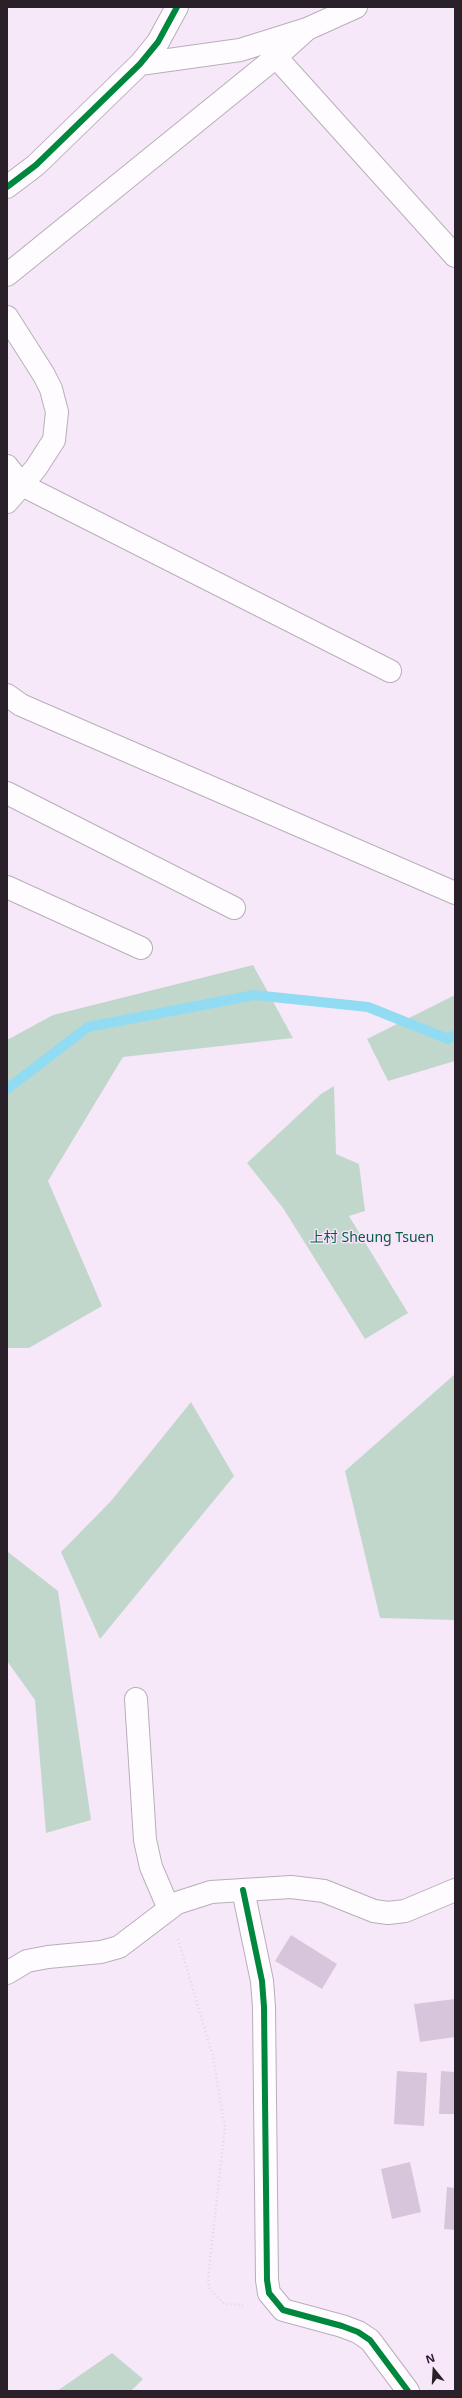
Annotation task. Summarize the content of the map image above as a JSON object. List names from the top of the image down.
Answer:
{
  "districts": ["上村 Sheung Tsuen"],
  "north": "top"
}
